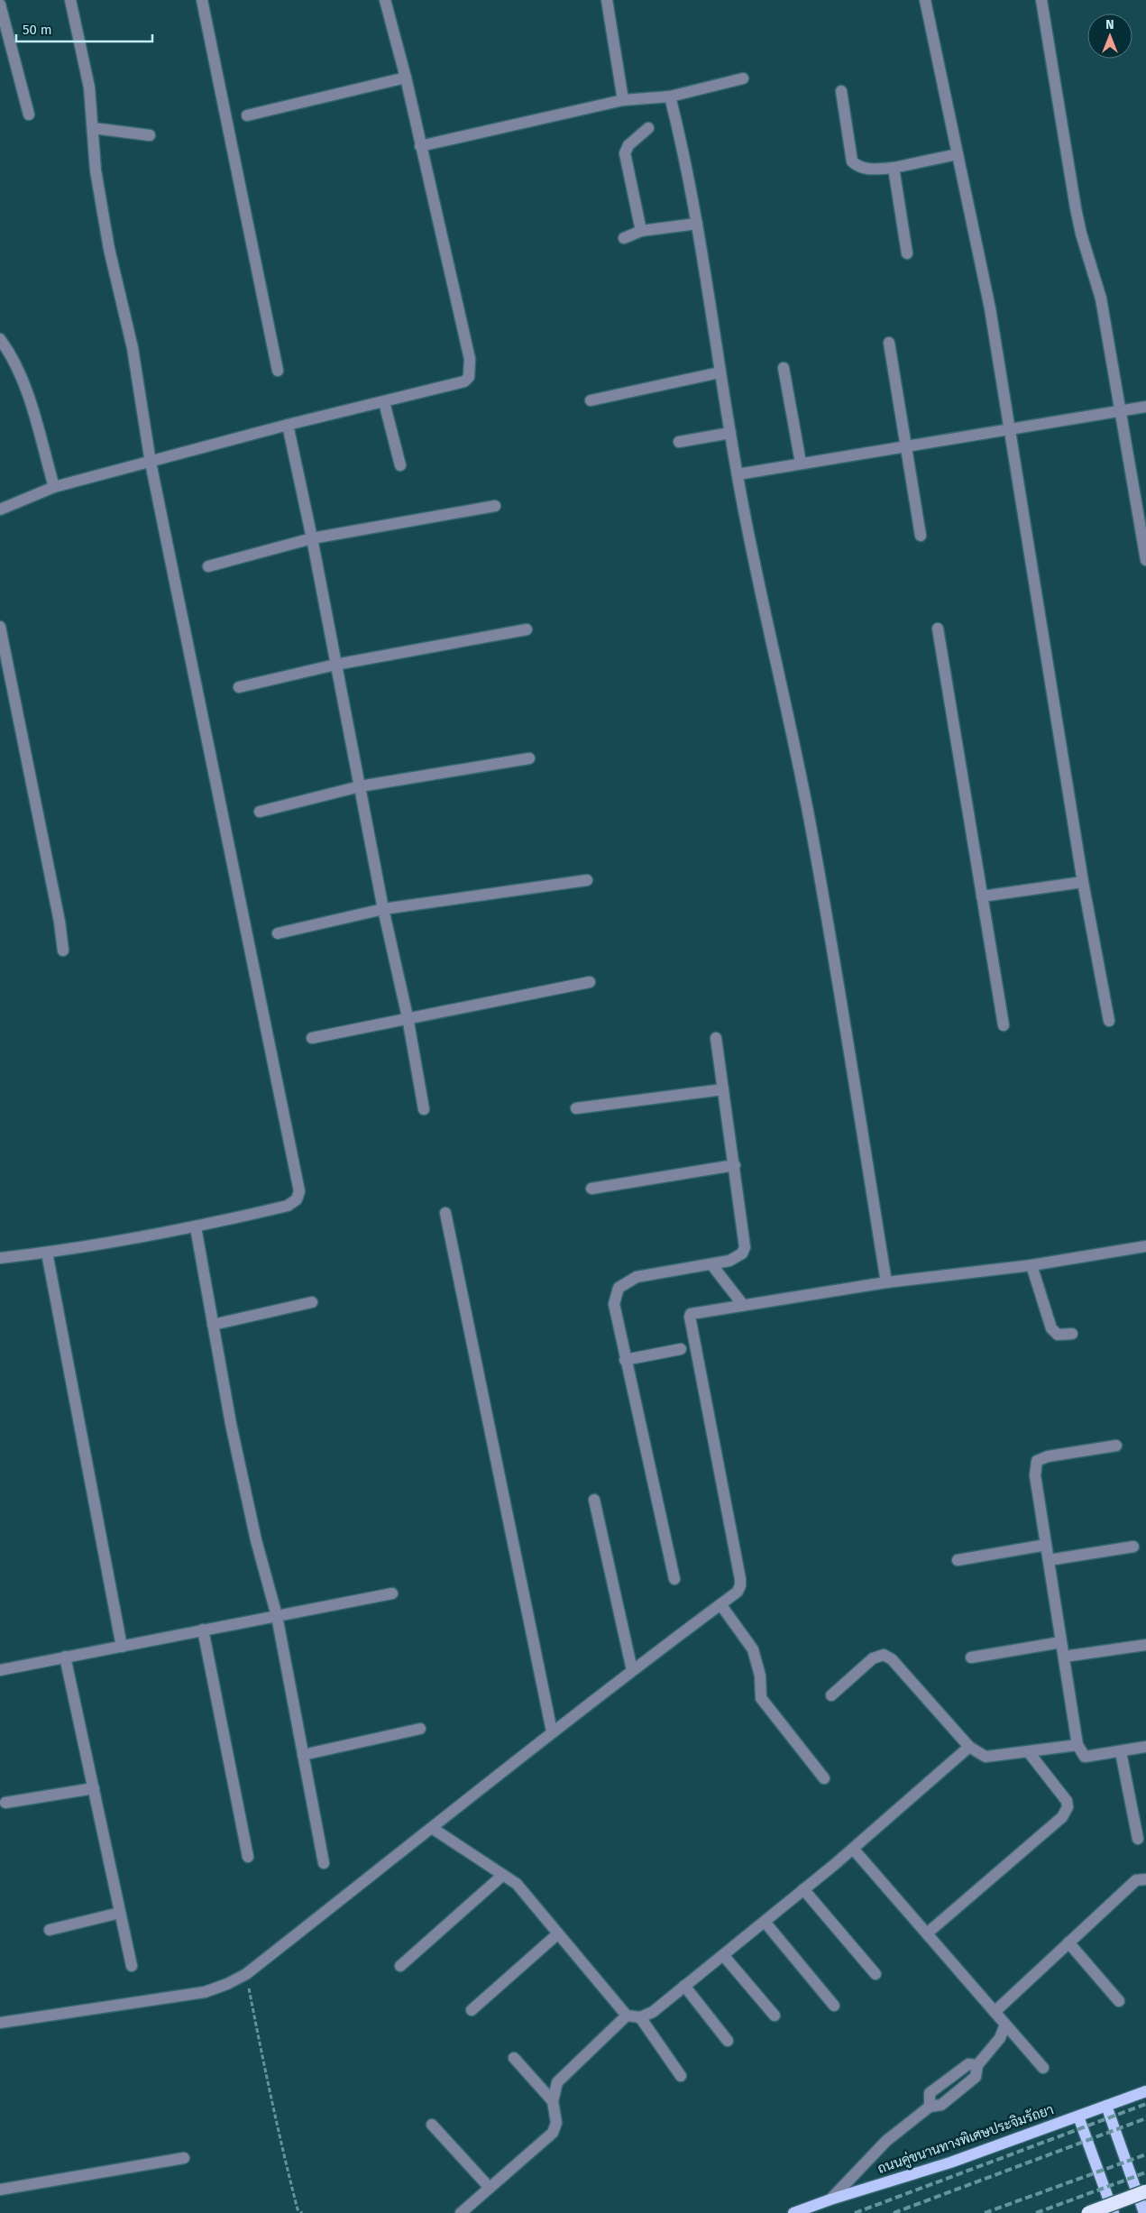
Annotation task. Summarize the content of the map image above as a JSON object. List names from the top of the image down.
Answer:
{
  "streets": {
    "main road": ["ถนนคู่ขนานทางพิเศษประจิมรัถยา"]
  },
  "scale_bar": "50 m",
  "north": "top"
}
